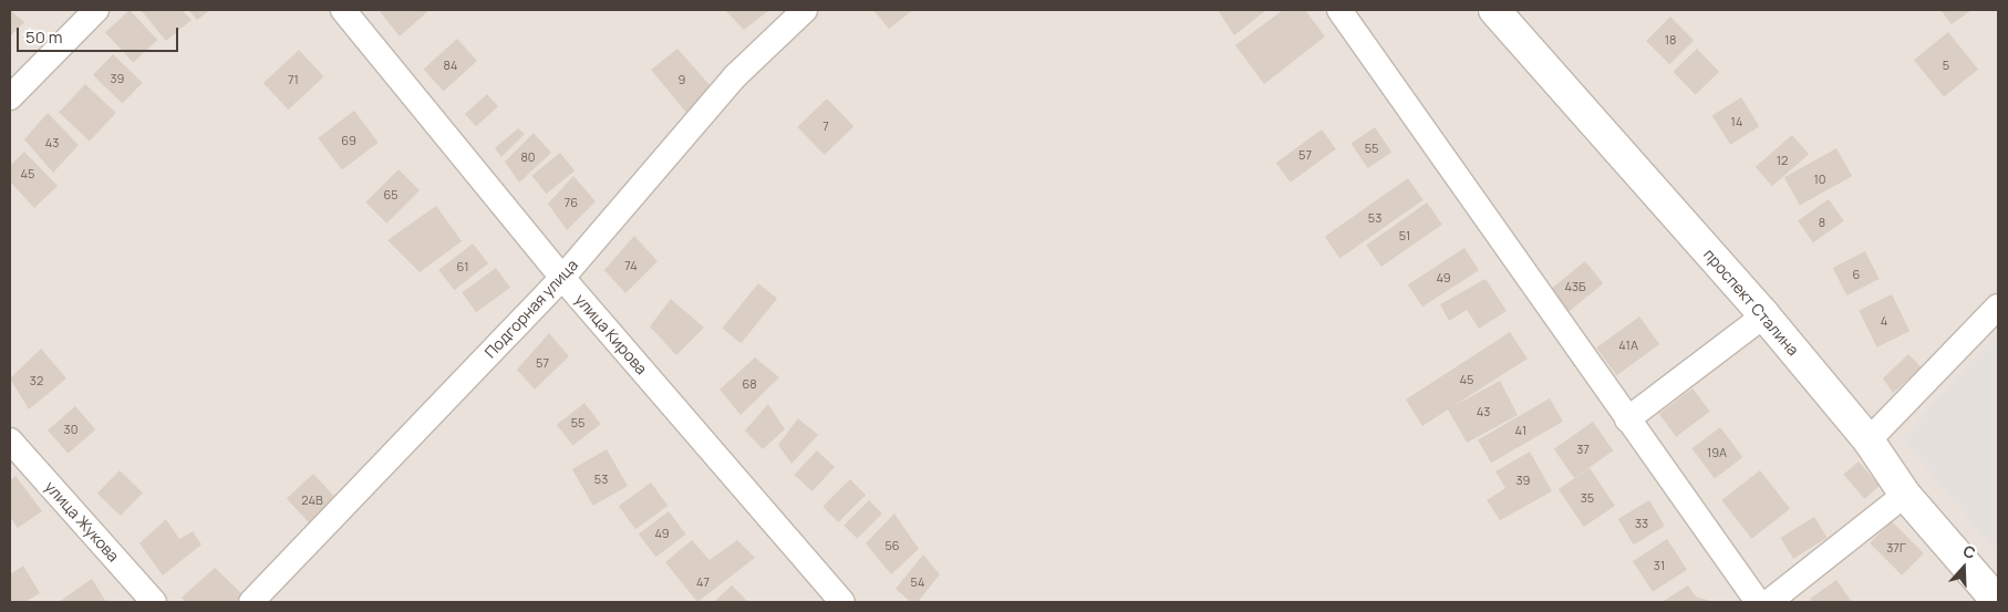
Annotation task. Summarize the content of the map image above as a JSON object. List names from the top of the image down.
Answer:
{
  "streets": {
    "street": [
      "проспект Сталина",
      "Подгорная улица",
      "улица Кирова",
      "улица Жукова"
    ]
  },
  "crossings": [
    ["Подгорная улица", "улица Кирова"]
  ],
  "house_numbers": [
    "18",
    "84",
    "5",
    "39",
    "71",
    "9",
    "14",
    "7",
    "69",
    "43",
    "55",
    "57",
    "80",
    "12",
    "45",
    "10",
    "65",
    "76",
    "53",
    "8",
    "51",
    "74",
    "61",
    "6",
    "49",
    "43Б",
    "4",
    "41А",
    "57",
    "45",
    "32",
    "68",
    "43",
    "55",
    "30",
    "41",
    "37",
    "19А",
    "53",
    "39",
    "35",
    "24В",
    "33",
    "49",
    "56",
    "37Г",
    "31",
    "47",
    "54"
  ],
  "scale_bar": "50 m",
  "north": "top"
}
